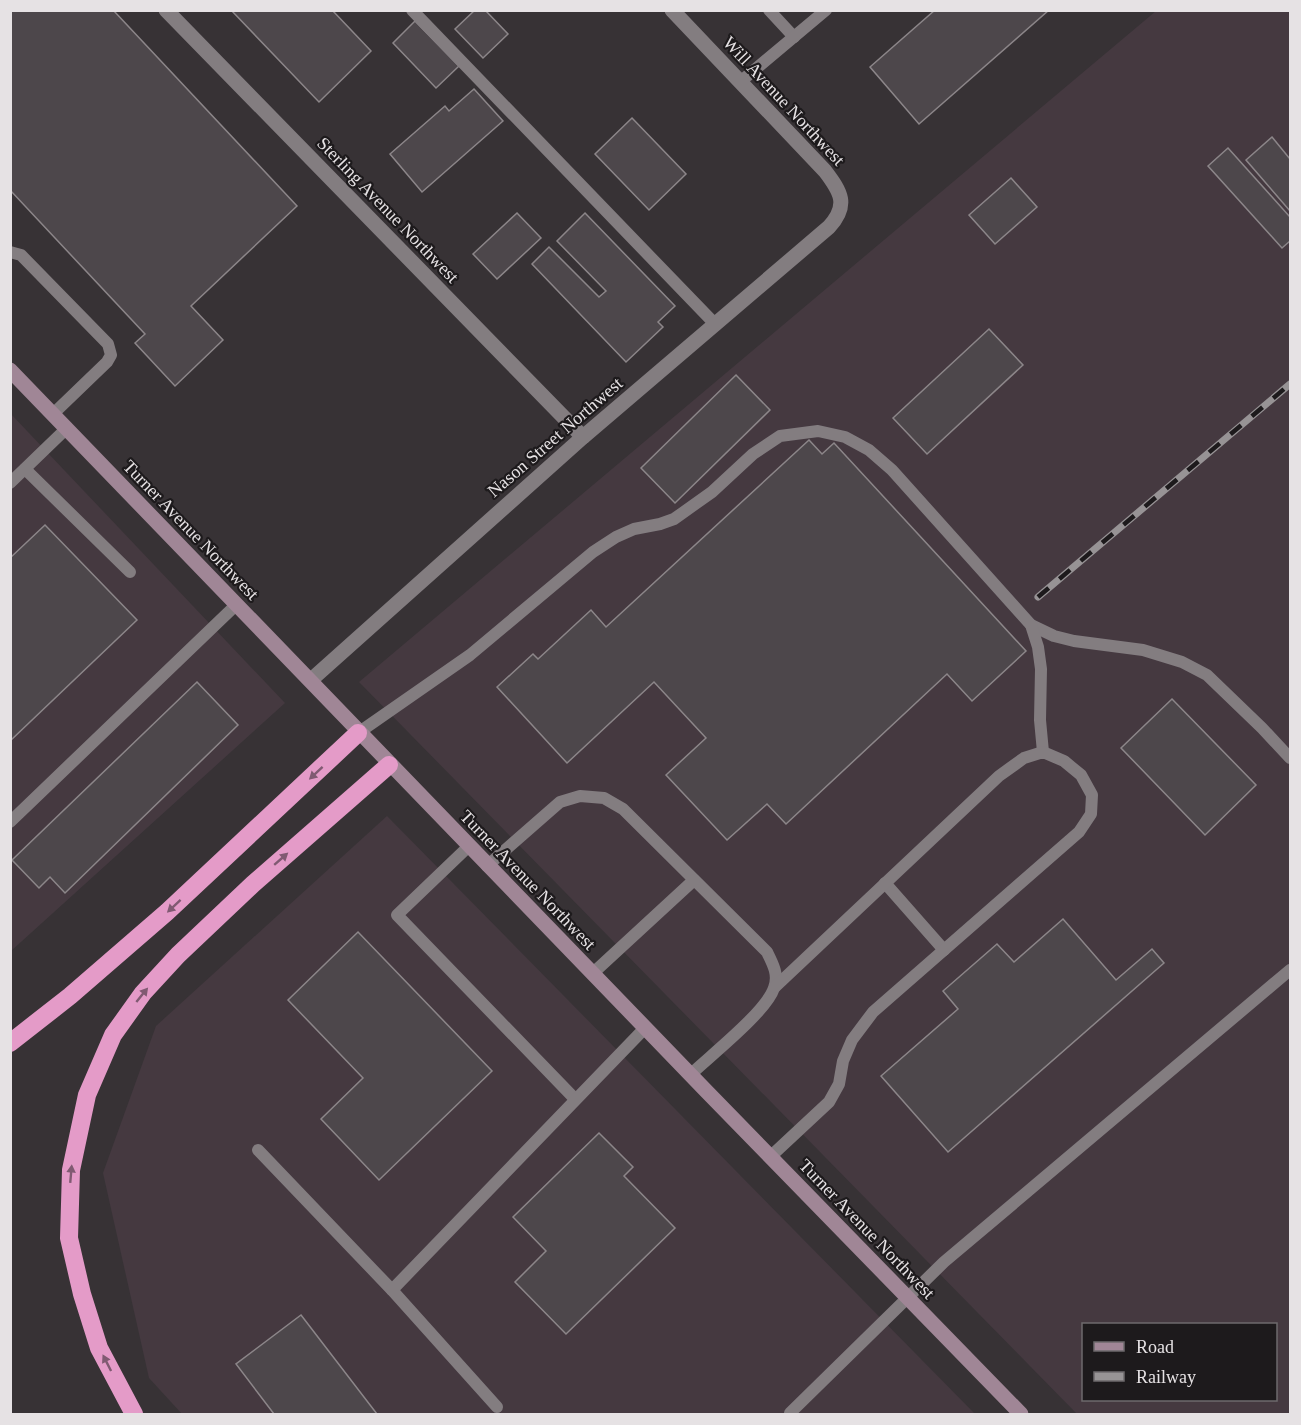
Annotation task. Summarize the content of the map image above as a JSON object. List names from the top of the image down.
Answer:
{
  "streets": {
    "street": [
      "Will Avenue Northwest",
      "Sterling Avenue Northwest",
      "Nason Street Northwest",
      "Turner Avenue Northwest"
    ]
  },
  "crossings": [
    ["Will Avenue Northwest", "Nason Street Northwest"],
    ["Sterling Avenue Northwest", "Nason Street Northwest"],
    ["Nason Street Northwest", "Turner Avenue Northwest"]
  ],
  "legend": ["Road", "Railway"]
}
